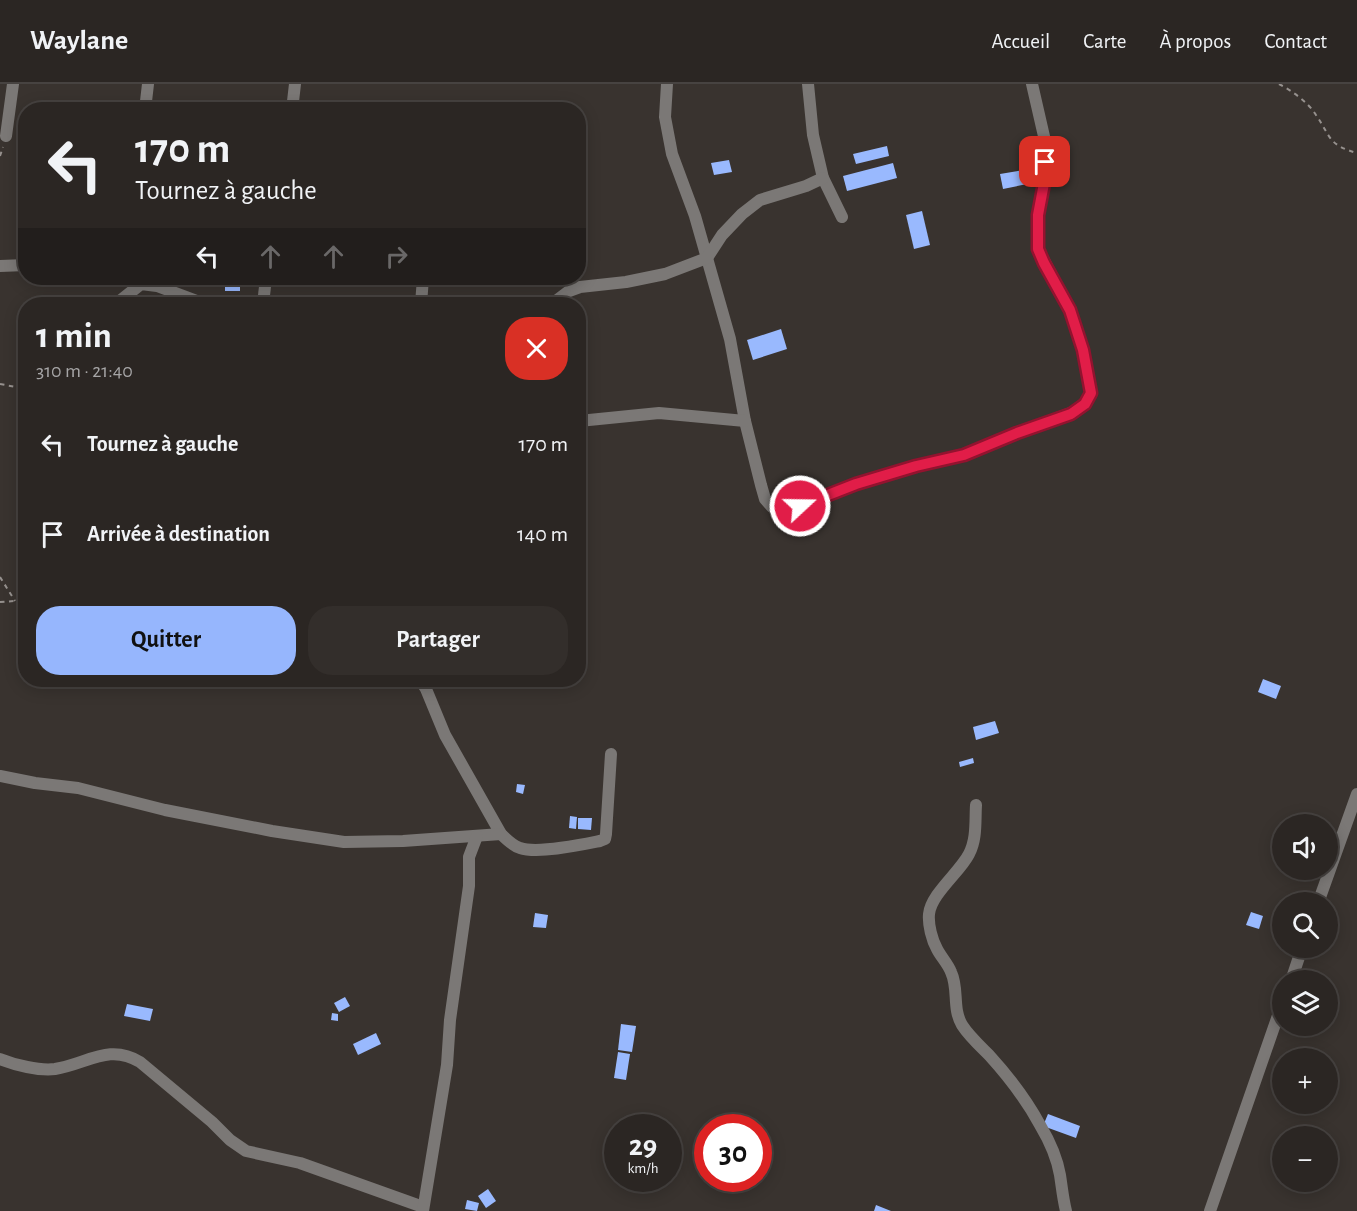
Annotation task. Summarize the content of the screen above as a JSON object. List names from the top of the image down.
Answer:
{
  "page": {
    "header": "Waylane",
    "nav": [
      "Accueil",
      "Carte",
      "À propos",
      "Contact"
    ],
    "turn": ["170 m", "Tournez à gauche"],
    "heading": ["1 min", "310 m · 21:40"],
    "list": [
      {
        "name": "Tournez à gauche",
        "value": "170 m"
      },
      {
        "name": "Arrivée à destination",
        "value": "140 m"
      }
    ],
    "buttons": ["Quitter", "Partager"],
    "map_buttons": ["+", "−"],
    "speed": "29 km/h",
    "limit": "30"
  }
}
